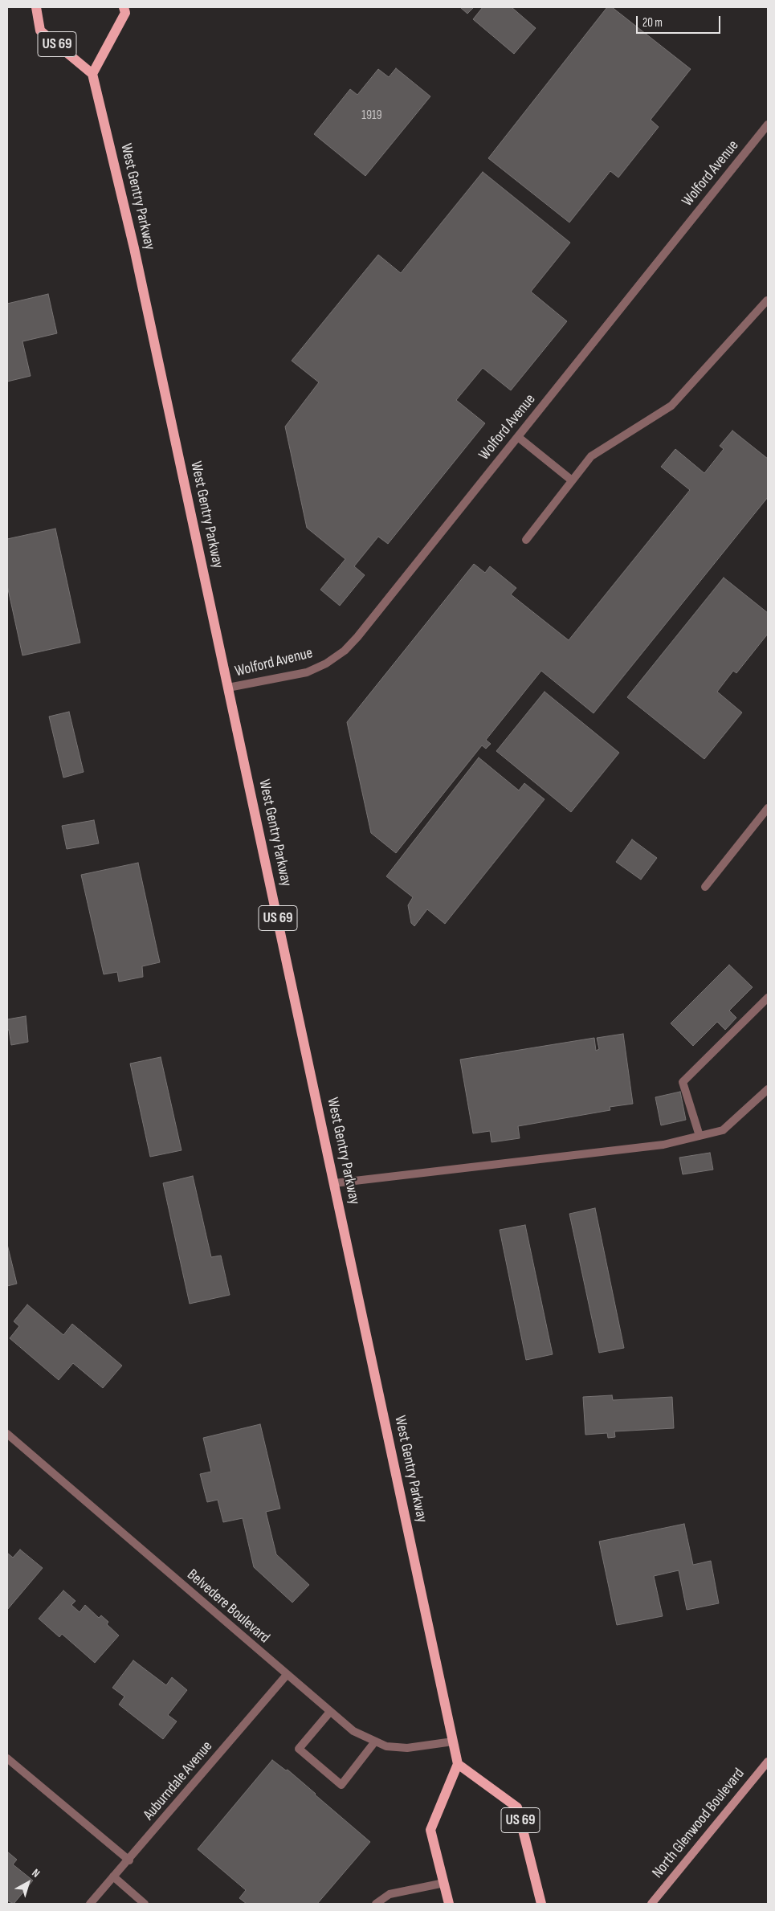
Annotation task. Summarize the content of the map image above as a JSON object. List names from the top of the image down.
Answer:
{
  "streets": {
    "main road": ["US 69", "West Gentry Parkway"],
    "street": [
      "Wolford Avenue",
      "Belvedere Boulevard",
      "Auburndale Avenue",
      "North Glenwood Boulevard"
    ]
  },
  "crossings": [
    ["US 69", "West Gentry Parkway"],
    ["Wolford Avenue", "West Gentry Parkway"],
    ["West Gentry Parkway", "Belvedere Boulevard"],
    ["Belvedere Boulevard", "Auburndale Avenue"]
  ],
  "house_numbers": ["1919"],
  "scale_bar": "20 m",
  "north": "top right"
}
